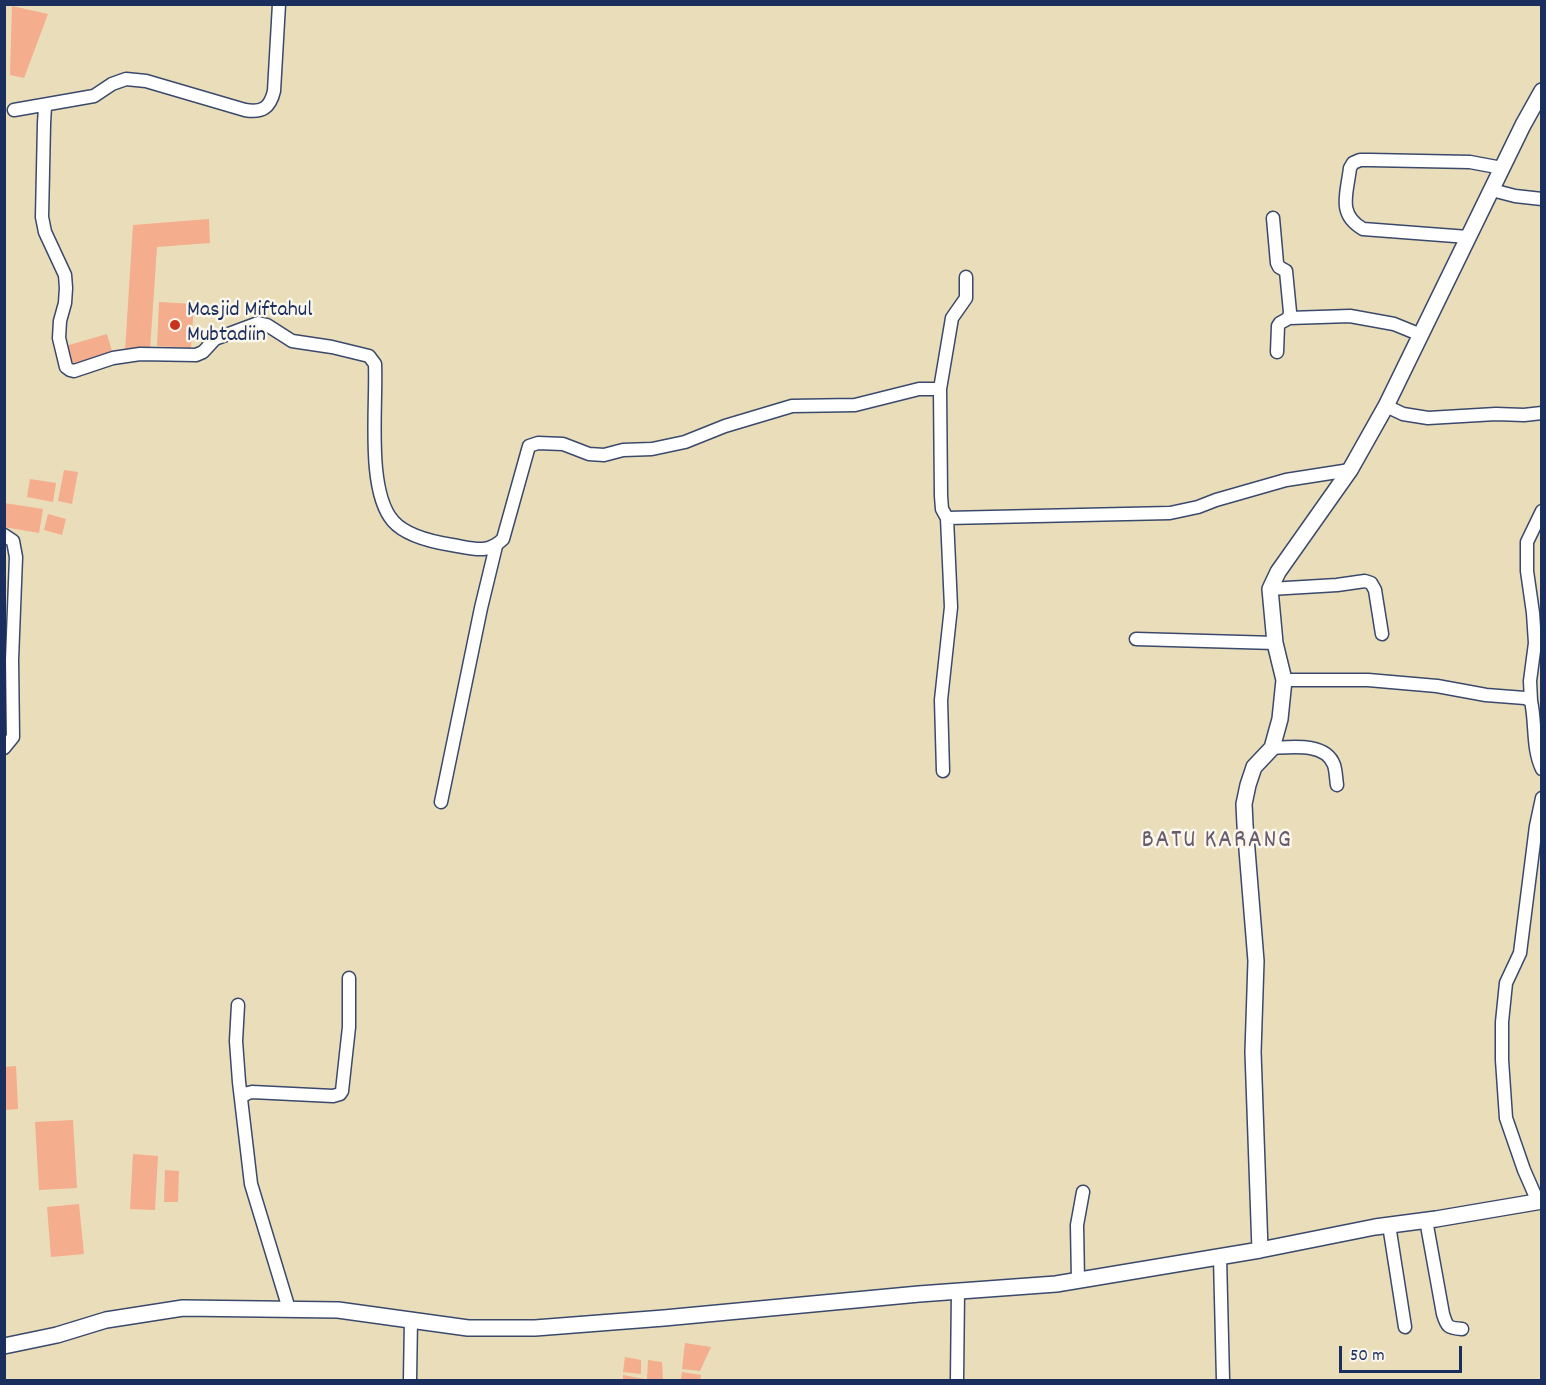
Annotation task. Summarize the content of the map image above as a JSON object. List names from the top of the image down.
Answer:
{
  "districts": ["BATU KARANG"],
  "places": ["Masjid Miftahul Mubtadiin"],
  "scale_bar": "50 m"
}
